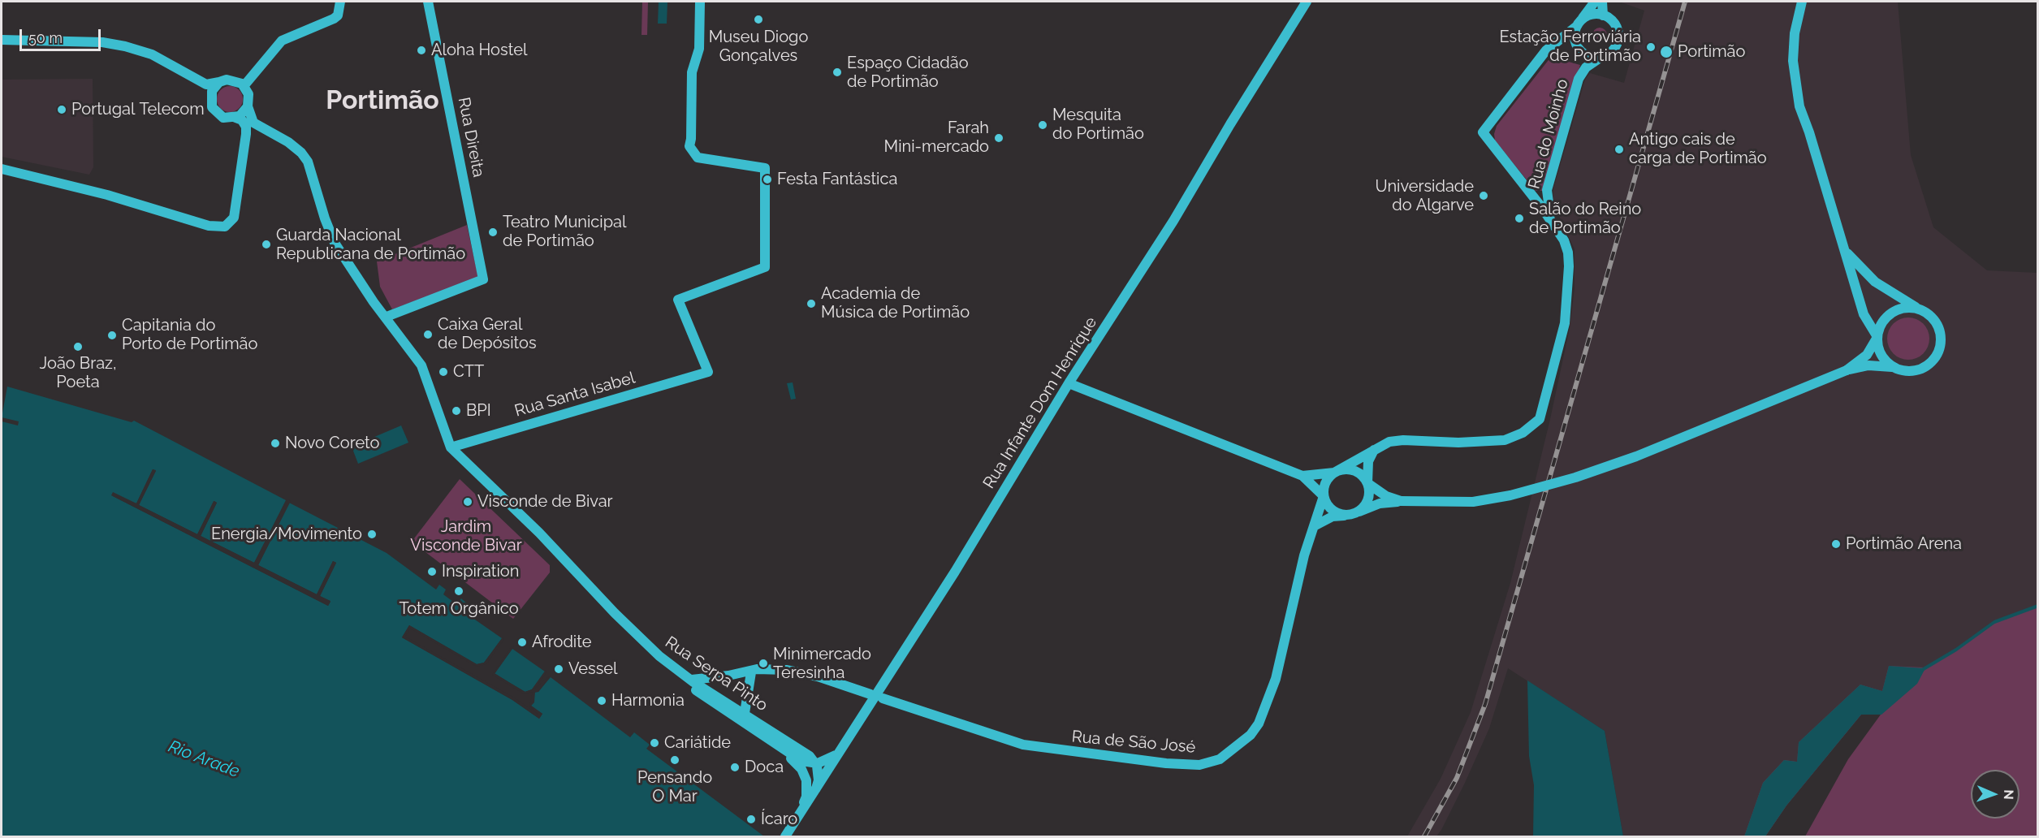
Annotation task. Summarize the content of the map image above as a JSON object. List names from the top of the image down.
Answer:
{
  "streets": {
    "street": [
      "Rua do Moinho",
      "Rua Direita",
      "Rua Santa Isabel",
      "Rua Infante Dom Henrique",
      "Rua Serpa Pinto",
      "Rua de São José"
    ]
  },
  "crossings": [
    ["Rua do Moinho", "Rua de São José"],
    ["Rua Direita", "Rua Serpa Pinto"],
    ["Rua Santa Isabel", "Rua Serpa Pinto"]
  ],
  "districts": ["Portimão"],
  "water": ["Rio Arade"],
  "parks": ["Jardim Visconde Bivar"],
  "places": [
    "Museu Diogo Gonçalves",
    "Estação Ferroviária de Portimão",
    "Aloha Hostel",
    "Portimão",
    "Espaço Cidadão de Portimão",
    "Portugal Telecom",
    "Mesquita do Portimão",
    "Farah Mini-mercado",
    "Antigo cais de carga de Portimão",
    "Festa Fantástica",
    "Universidade do Algarve",
    "Salão do Reino de Portimão",
    "Teatro Municipal de Portimão",
    "Guarda Nacional Republicana de Portimão",
    "Academia de Música de Portimão",
    "Caixa Geral de Depósitos",
    "Capitania do Porto de Portimão",
    "João Braz, Poeta",
    "CTT",
    "BPI",
    "Novo Coreto",
    "Visconde de Bivar",
    "Energia/Movimento",
    "Portimão Arena",
    "Inspiration",
    "Totem Orgânico",
    "Afrodite",
    "Minimercado Teresinha",
    "Vessel",
    "Harmonia",
    "Cariátide",
    "Pensando O Mar",
    "Doca",
    "Ícaro"
  ],
  "scale_bar": "50 m",
  "north": "right"
}
